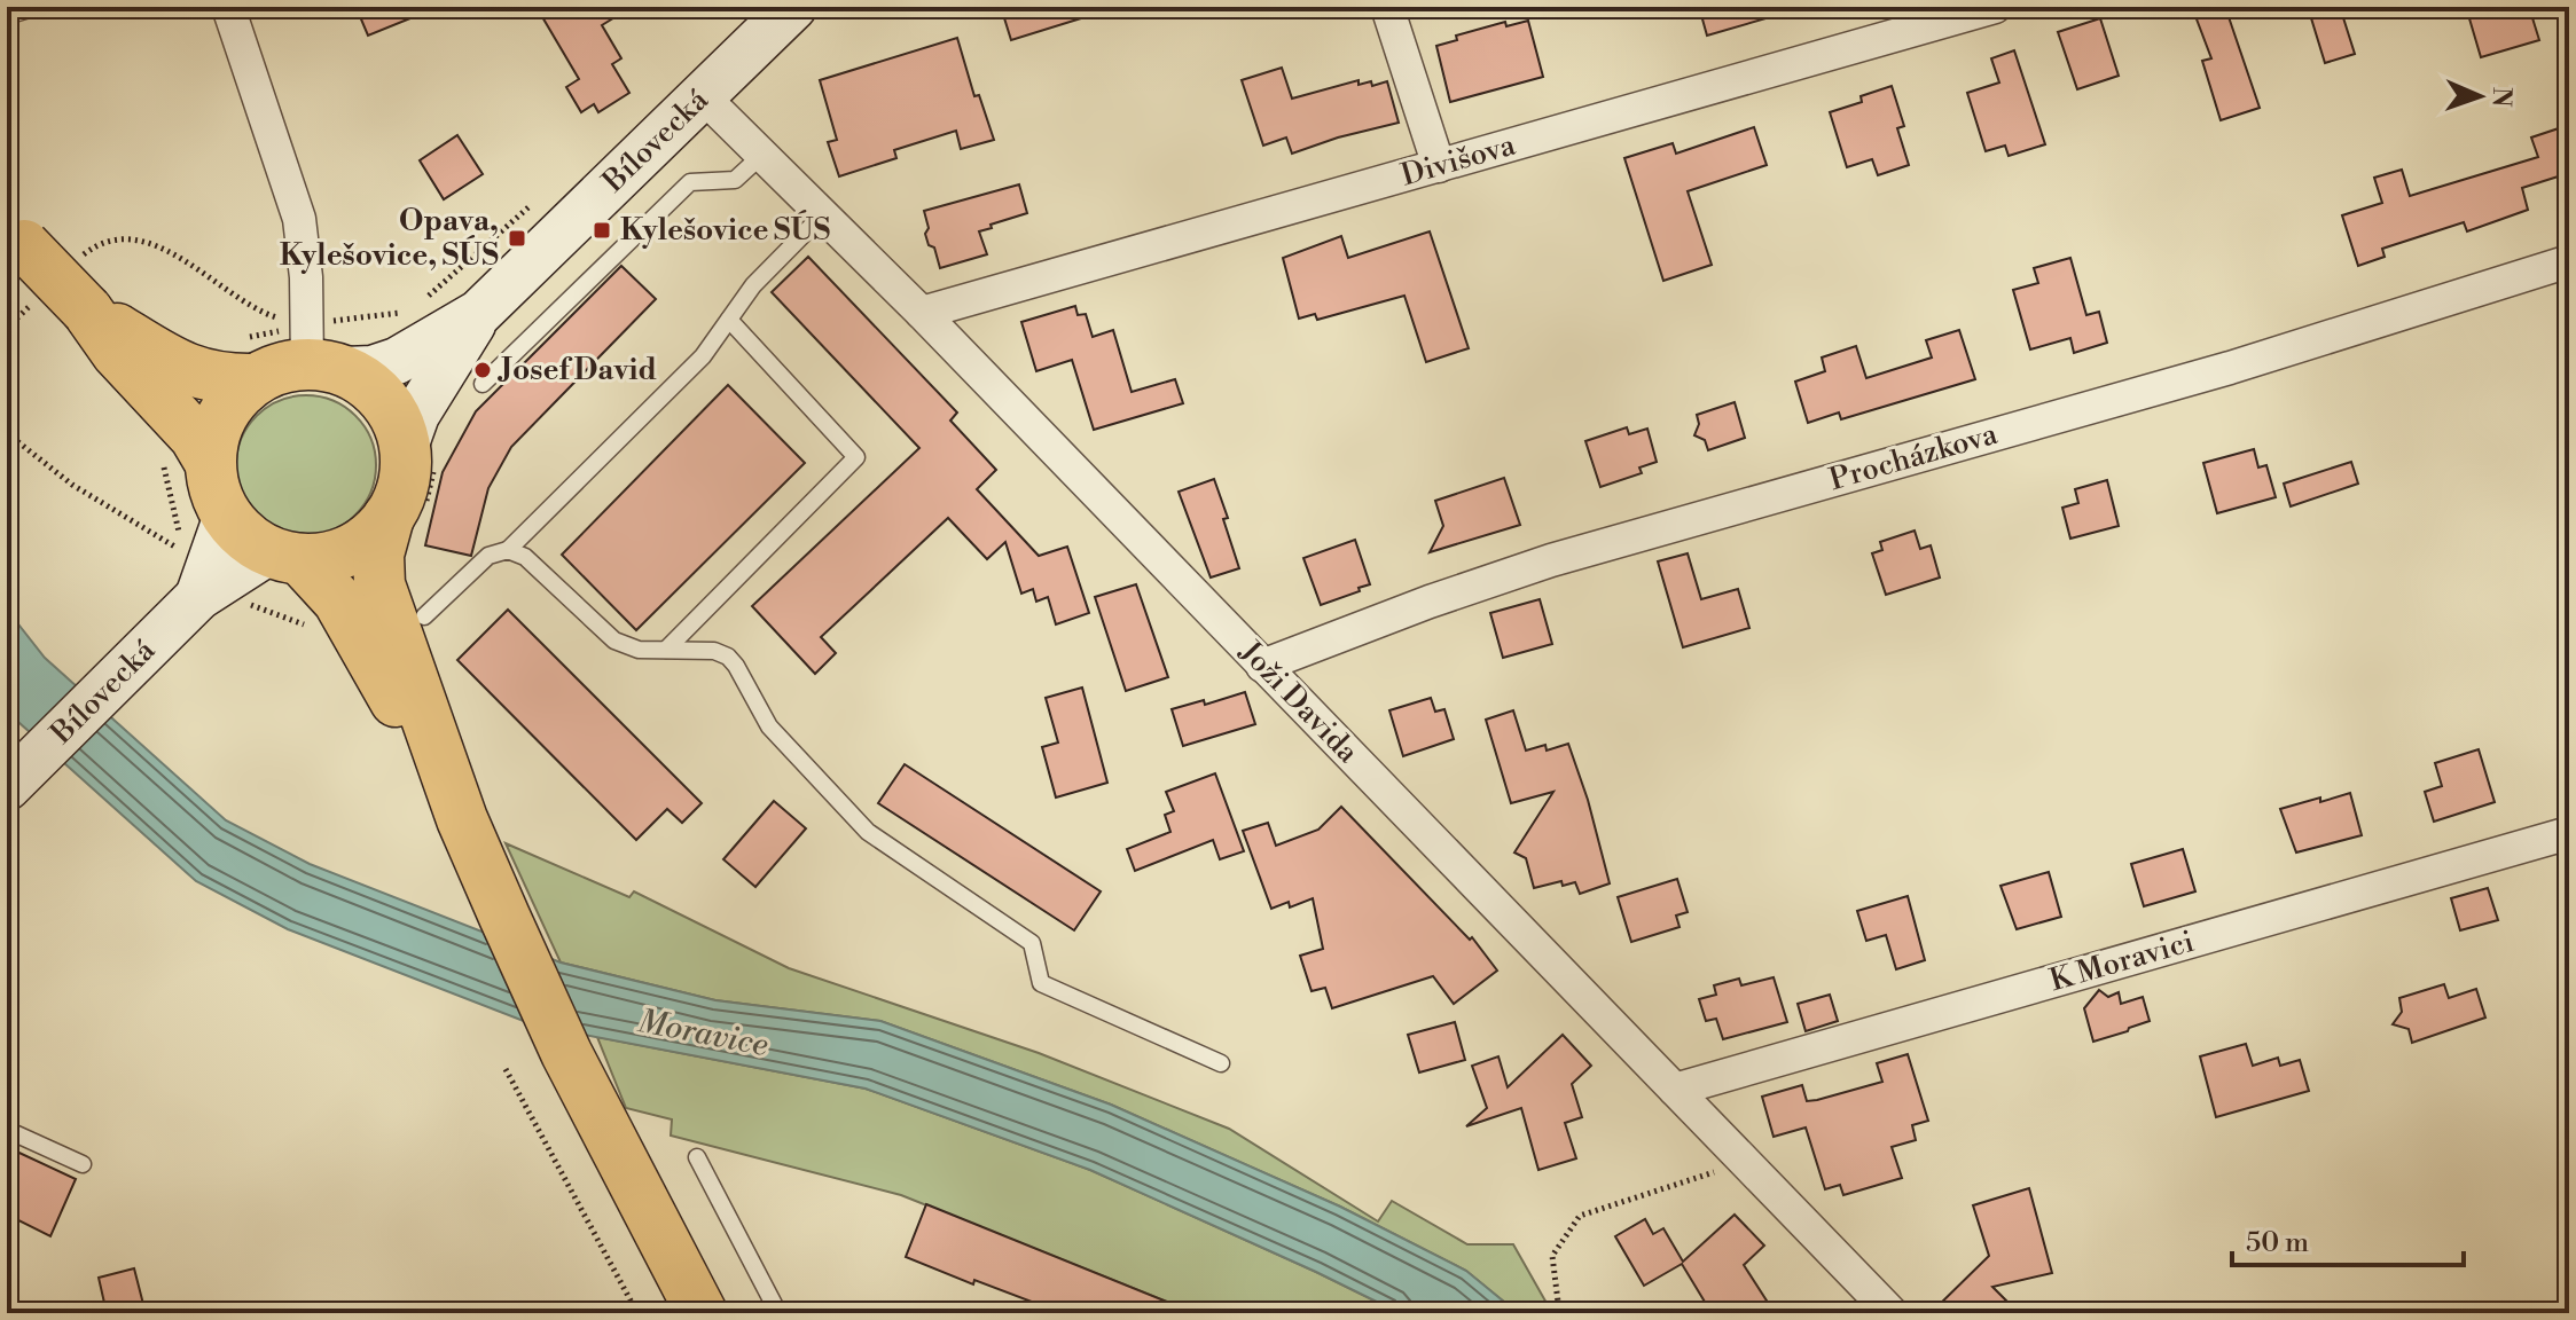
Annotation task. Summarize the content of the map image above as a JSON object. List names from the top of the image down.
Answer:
{
  "streets": {
    "main road": ["Bílovecká"],
    "street": [
      "Divišova",
      "Procházkova",
      "Joži Davida",
      "K Moravici"
    ]
  },
  "crossings": [
    ["Bílovecká", "Joži Davida"],
    ["Divišova", "Joži Davida"],
    ["Procházkova", "Joži Davida"],
    ["Joži Davida", "K Moravici"]
  ],
  "water": ["Moravice"],
  "places": {
    "transit": ["Kylešovice SÚS", "Opava, Kylešovice, SÚS"],
    "other": ["Josef David"]
  },
  "scale_bar": "50 m",
  "north": "right"
}
